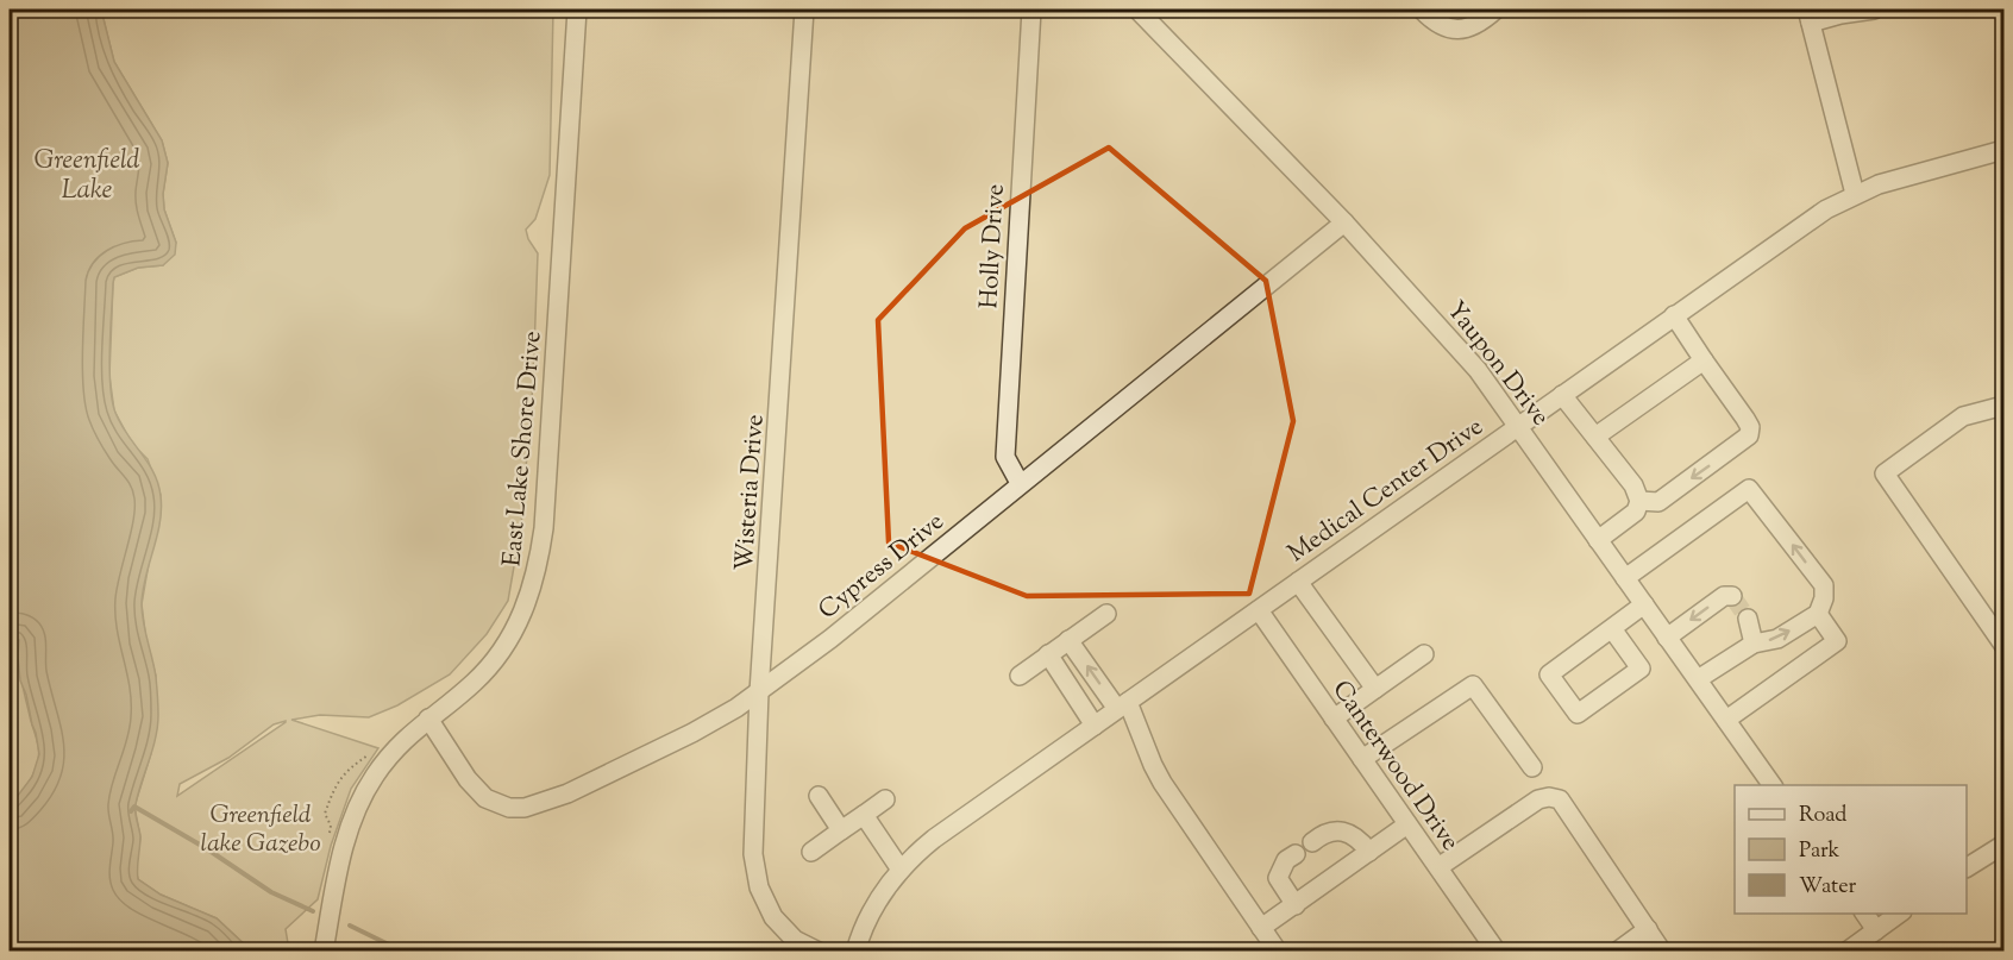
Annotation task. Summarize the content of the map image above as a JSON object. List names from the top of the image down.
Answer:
{
  "streets": {
    "street": [
      "Holly Drive",
      "Yaupon Drive",
      "East Lake Shore Drive",
      "Medical Center Drive",
      "Wisteria Drive",
      "Cypress Drive",
      "Canterwood Drive"
    ]
  },
  "crossings": [
    ["Holly Drive", "Cypress Drive"],
    ["Yaupon Drive", "Medical Center Drive"],
    ["Yaupon Drive", "Cypress Drive"],
    ["East Lake Shore Drive", "Cypress Drive"],
    ["Medical Center Drive", "Canterwood Drive"],
    ["Wisteria Drive", "Cypress Drive"]
  ],
  "water": ["Greenfield Lake"],
  "parks": ["Greenfield lake Gazebo"],
  "legend": ["Road", "Park", "Water"]
}
